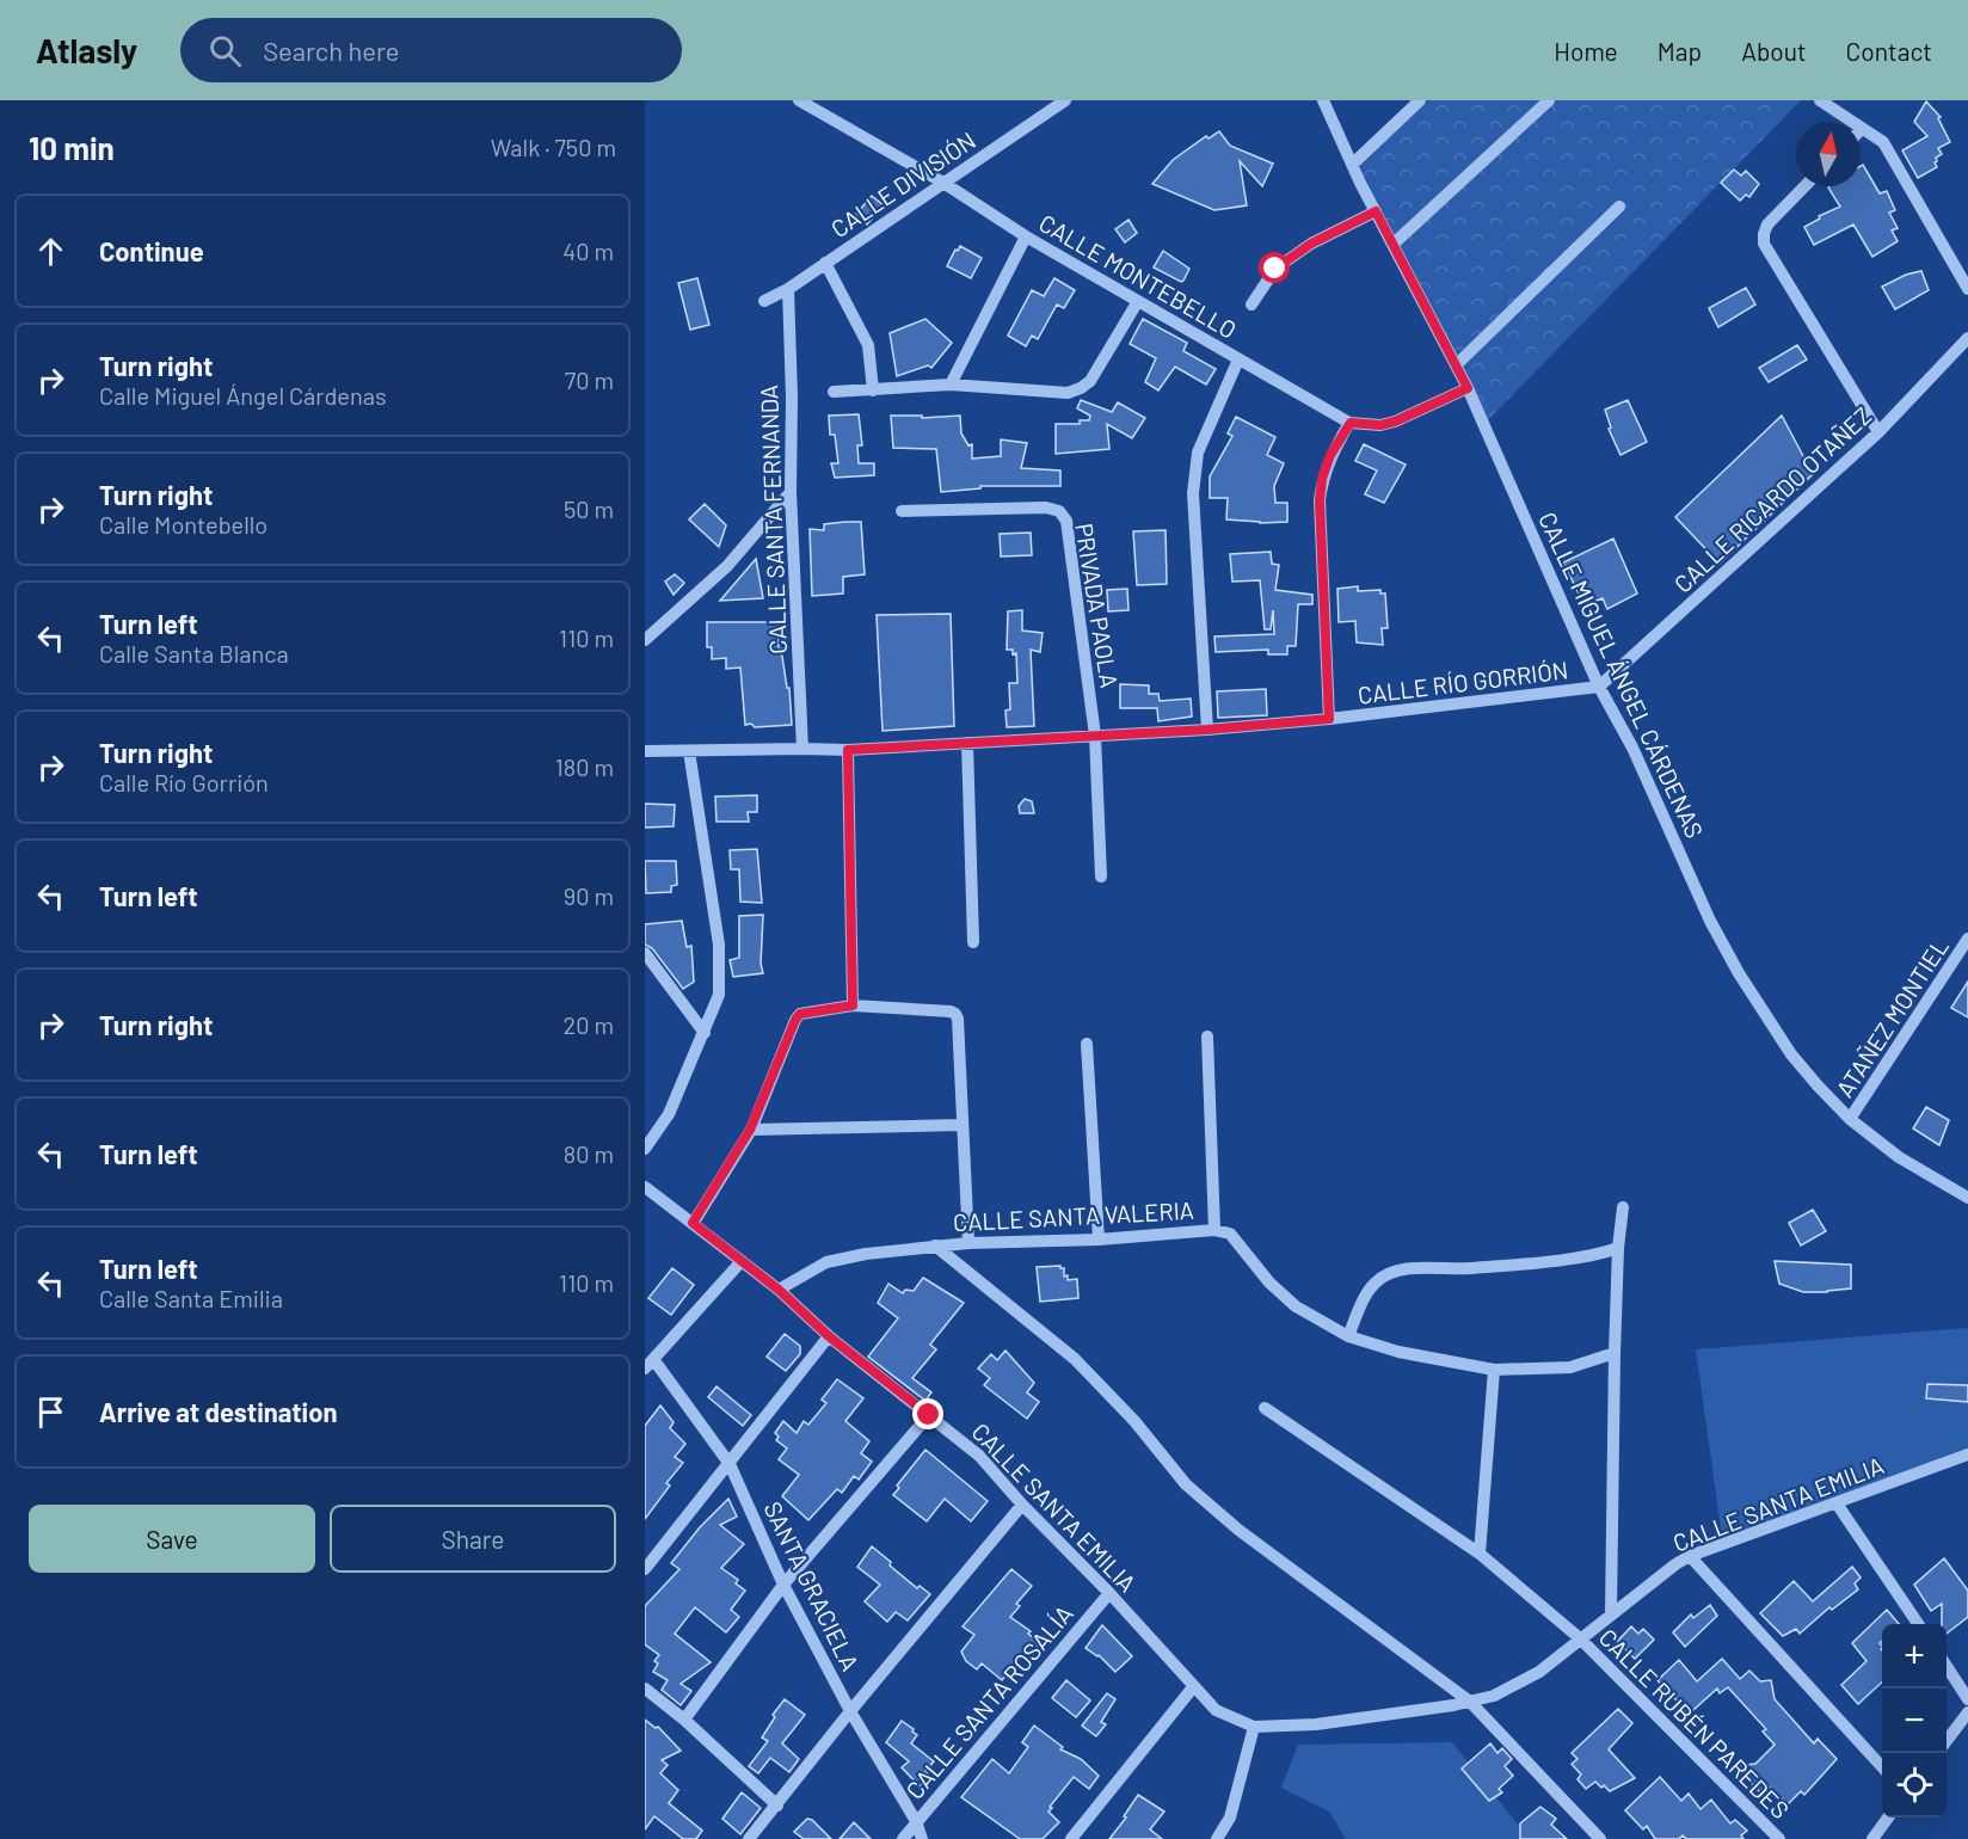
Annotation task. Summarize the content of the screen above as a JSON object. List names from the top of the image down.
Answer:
{
  "streets": {
    "street": [
      "CALLE DIVISIÓN",
      "CALLE MONTEBELLO",
      "CALLE RICARDO OTAÑEZ",
      "CALLE SANTA FERNANDA",
      "PRIVADA PAOLA",
      "CALLE MIGUEL ÁNGEL CÁRDENAS",
      "CALLE RÍO GORRIÓN",
      "ATAÑEZ MONTIEL",
      "CALLE SANTA VALERIA",
      "CALLE SANTA EMILIA",
      "SANTA GRACIELA",
      "CALLE SANTA ROSALÍA",
      "CALLE RUBÉN PAREDES"
    ]
  },
  "crossings": [
    ["CALLE DIVISIÓN", "CALLE MONTEBELLO"],
    ["CALLE DIVISIÓN", "CALLE SANTA FERNANDA"],
    ["CALLE MONTEBELLO", "CALLE MIGUEL ÁNGEL CÁRDENAS"],
    ["CALLE RICARDO OTAÑEZ", "CALLE MIGUEL ÁNGEL CÁRDENAS"],
    ["CALLE RICARDO OTAÑEZ", "CALLE RÍO GORRIÓN"],
    ["CALLE SANTA FERNANDA", "CALLE RÍO GORRIÓN"],
    ["PRIVADA PAOLA", "CALLE RÍO GORRIÓN"],
    ["CALLE MIGUEL ÁNGEL CÁRDENAS", "CALLE RÍO GORRIÓN"],
    ["CALLE MIGUEL ÁNGEL CÁRDENAS", "ATAÑEZ MONTIEL"],
    ["CALLE SANTA VALERIA", "CALLE SANTA EMILIA"],
    ["CALLE SANTA EMILIA", "CALLE SANTA ROSALÍA"],
    ["CALLE SANTA EMILIA", "CALLE RUBÉN PAREDES"],
    ["SANTA GRACIELA", "CALLE SANTA ROSALÍA"]
  ],
  "north": "top",
  "page": {
    "header": "Atlasly",
    "search": "Search here",
    "nav": [
      "Home",
      "Map",
      "About",
      "Contact"
    ],
    "heading": ["10 min", "Walk · 750 m"],
    "list": [
      ["Continue", "40 m"],
      ["Turn right", "Calle Miguel Ángel Cárdenas", "70 m"],
      ["Turn right", "Calle Montebello", "50 m"],
      ["Turn left", "Calle Santa Blanca", "110 m"],
      ["Turn right", "Calle Río Gorrión", "180 m"],
      ["Turn left", "90 m"],
      ["Turn right", "20 m"],
      ["Turn left", "80 m"],
      ["Turn left", "Calle Santa Emilia", "110 m"],
      "Arrive at destination"
    ],
    "buttons": ["Save", "Share"],
    "map_buttons": ["+", "−"]
  }
}
